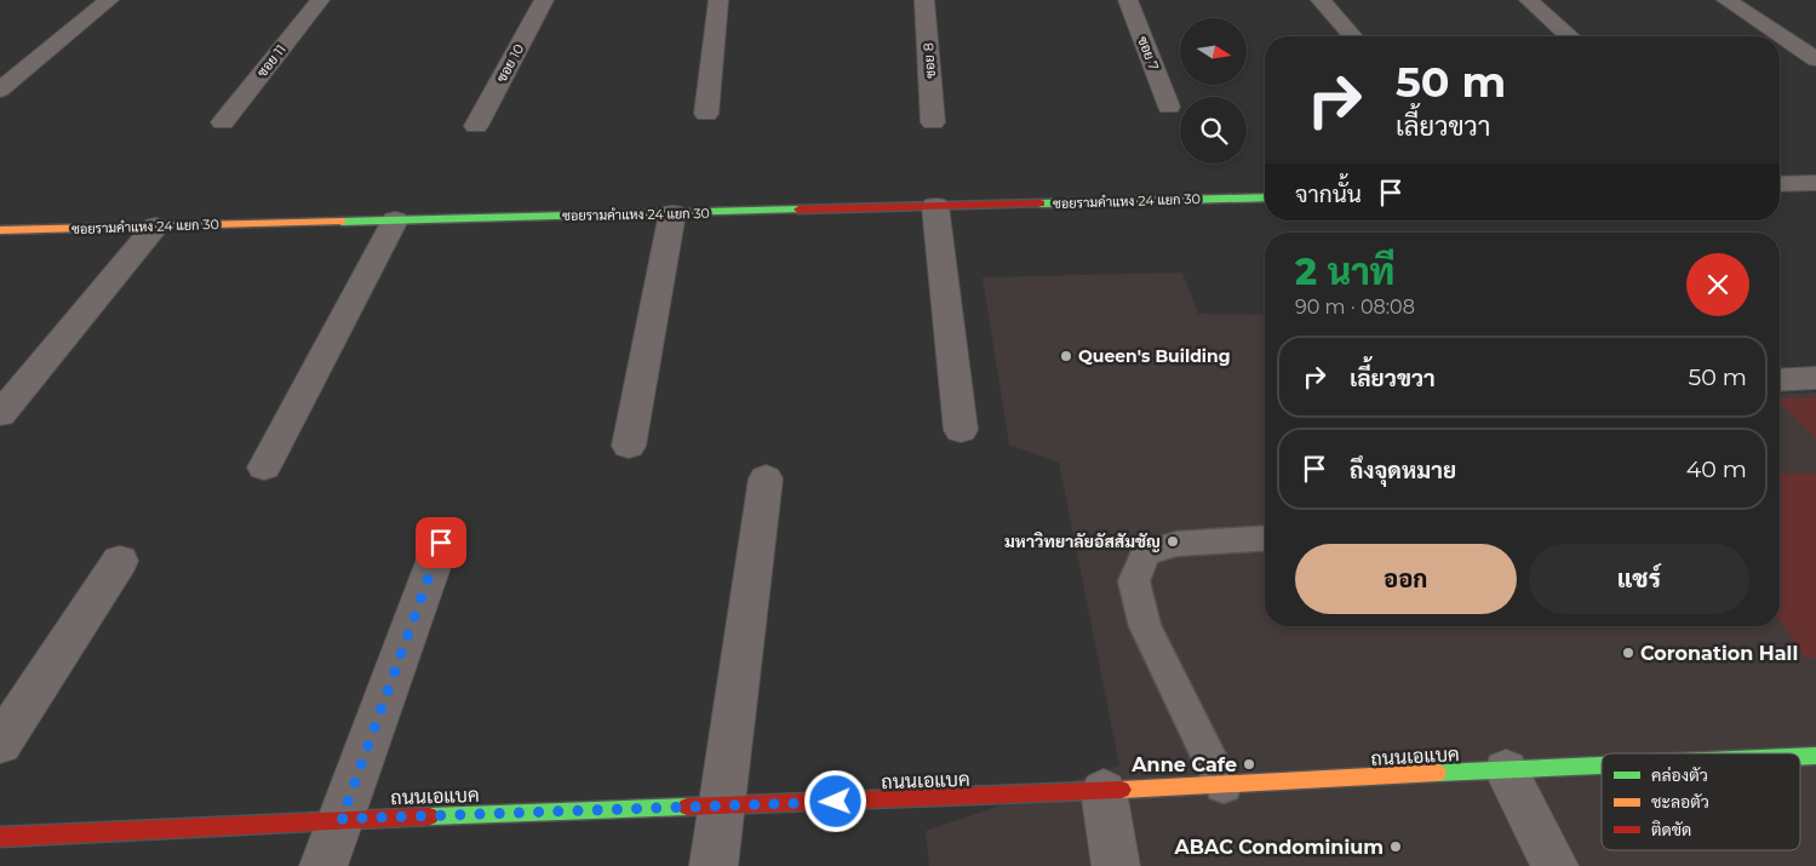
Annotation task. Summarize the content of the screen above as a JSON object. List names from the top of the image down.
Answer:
{
  "streets": {
    "street": [
      "ซอย 7",
      "ซอย 11",
      "ซอย 8",
      "ซอย 10",
      "ซอยรามคำแหง 24 แยก 30",
      "ถนนเอแบค"
    ]
  },
  "places": [
    "Queen's Building",
    "มหาวิทยาลัยอัสสัมชัญ",
    "Coronation Hall",
    "Anne Cafe",
    "ABAC Condominium"
  ],
  "legend": ["คล่องตัว", "ชะลอตัว", "ติดขัด"],
  "north": "right",
  "page": {
    "turn": ["50 m", "เลี้ยวขวา"],
    "then": "จากนั้น",
    "heading": ["2 นาที", "90 m · 08:08"],
    "list": [
      {
        "name": "เลี้ยวขวา",
        "value": "50 m"
      },
      {
        "name": "ถึงจุดหมาย",
        "value": "40 m"
      }
    ],
    "buttons": ["ออก", "แชร์"]
  }
}
